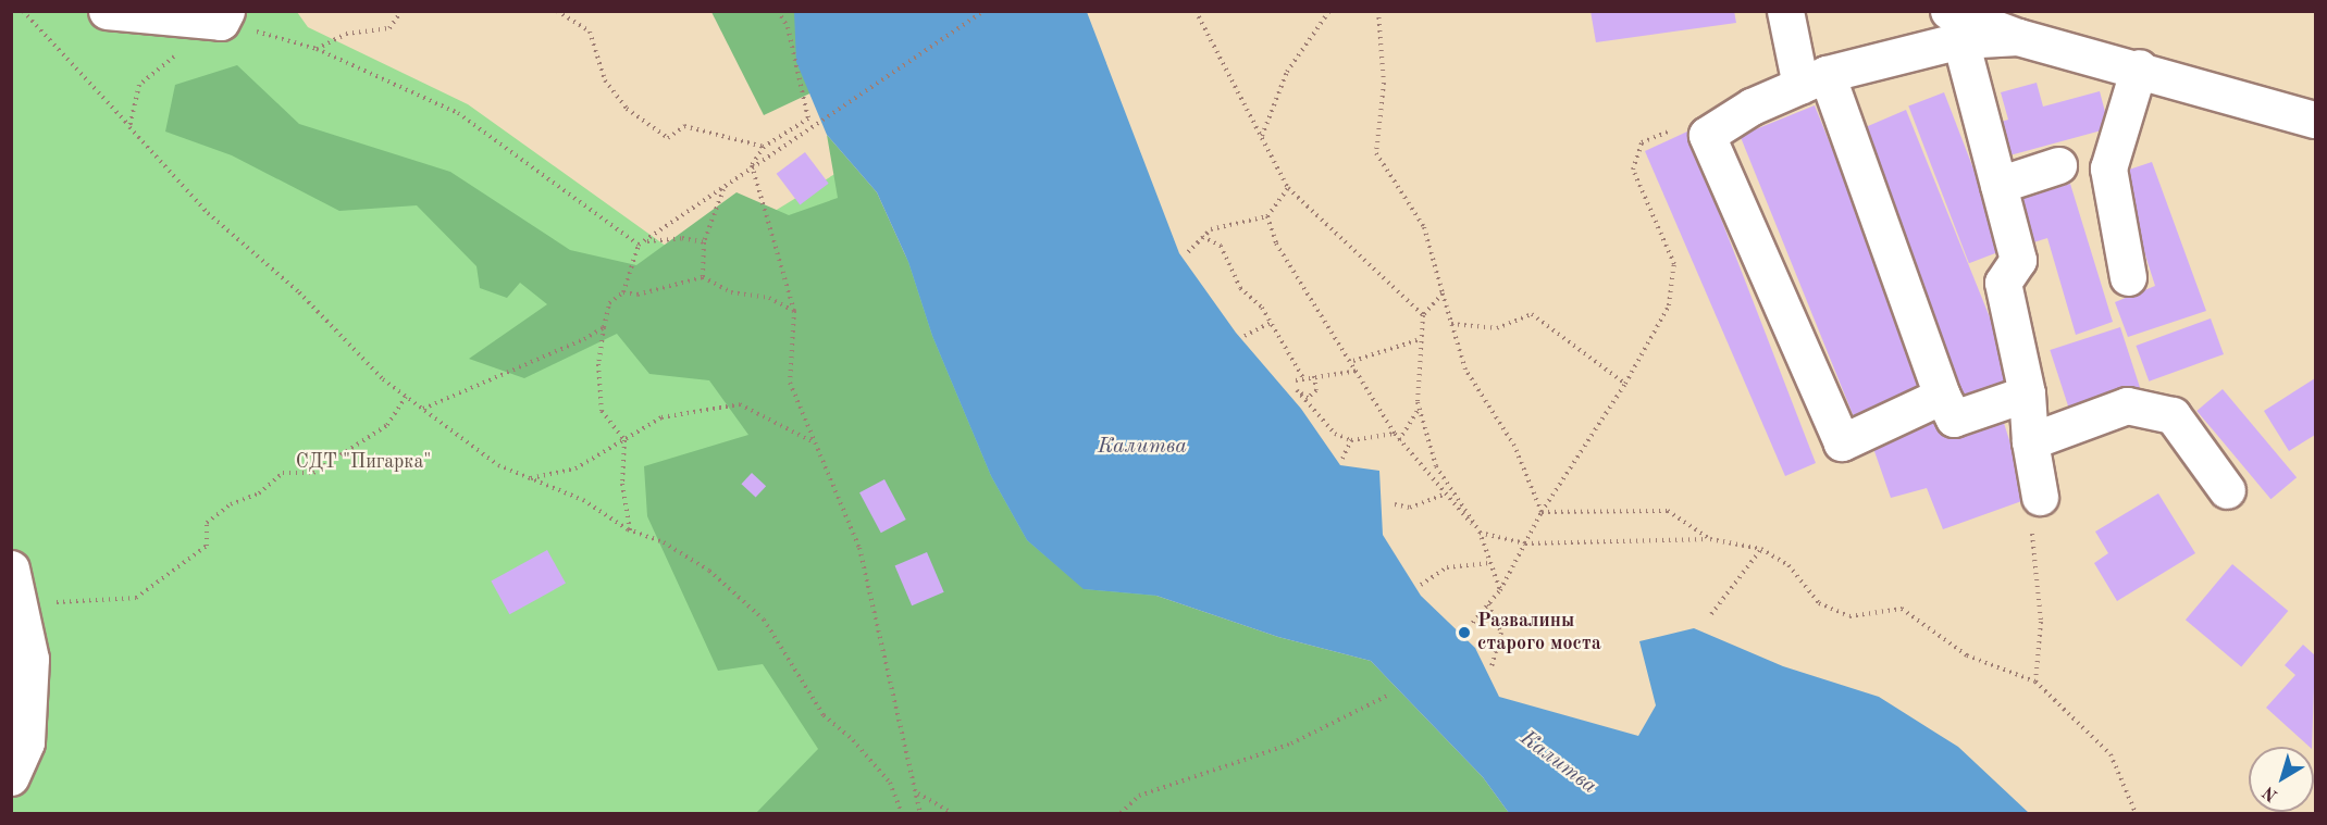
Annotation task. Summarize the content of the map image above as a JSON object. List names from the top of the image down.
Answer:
{
  "water": ["Калитва"],
  "parks": ["СДТ \"Пигарка\""],
  "places": ["Развалины старого моста"],
  "north": "bottom left"
}
